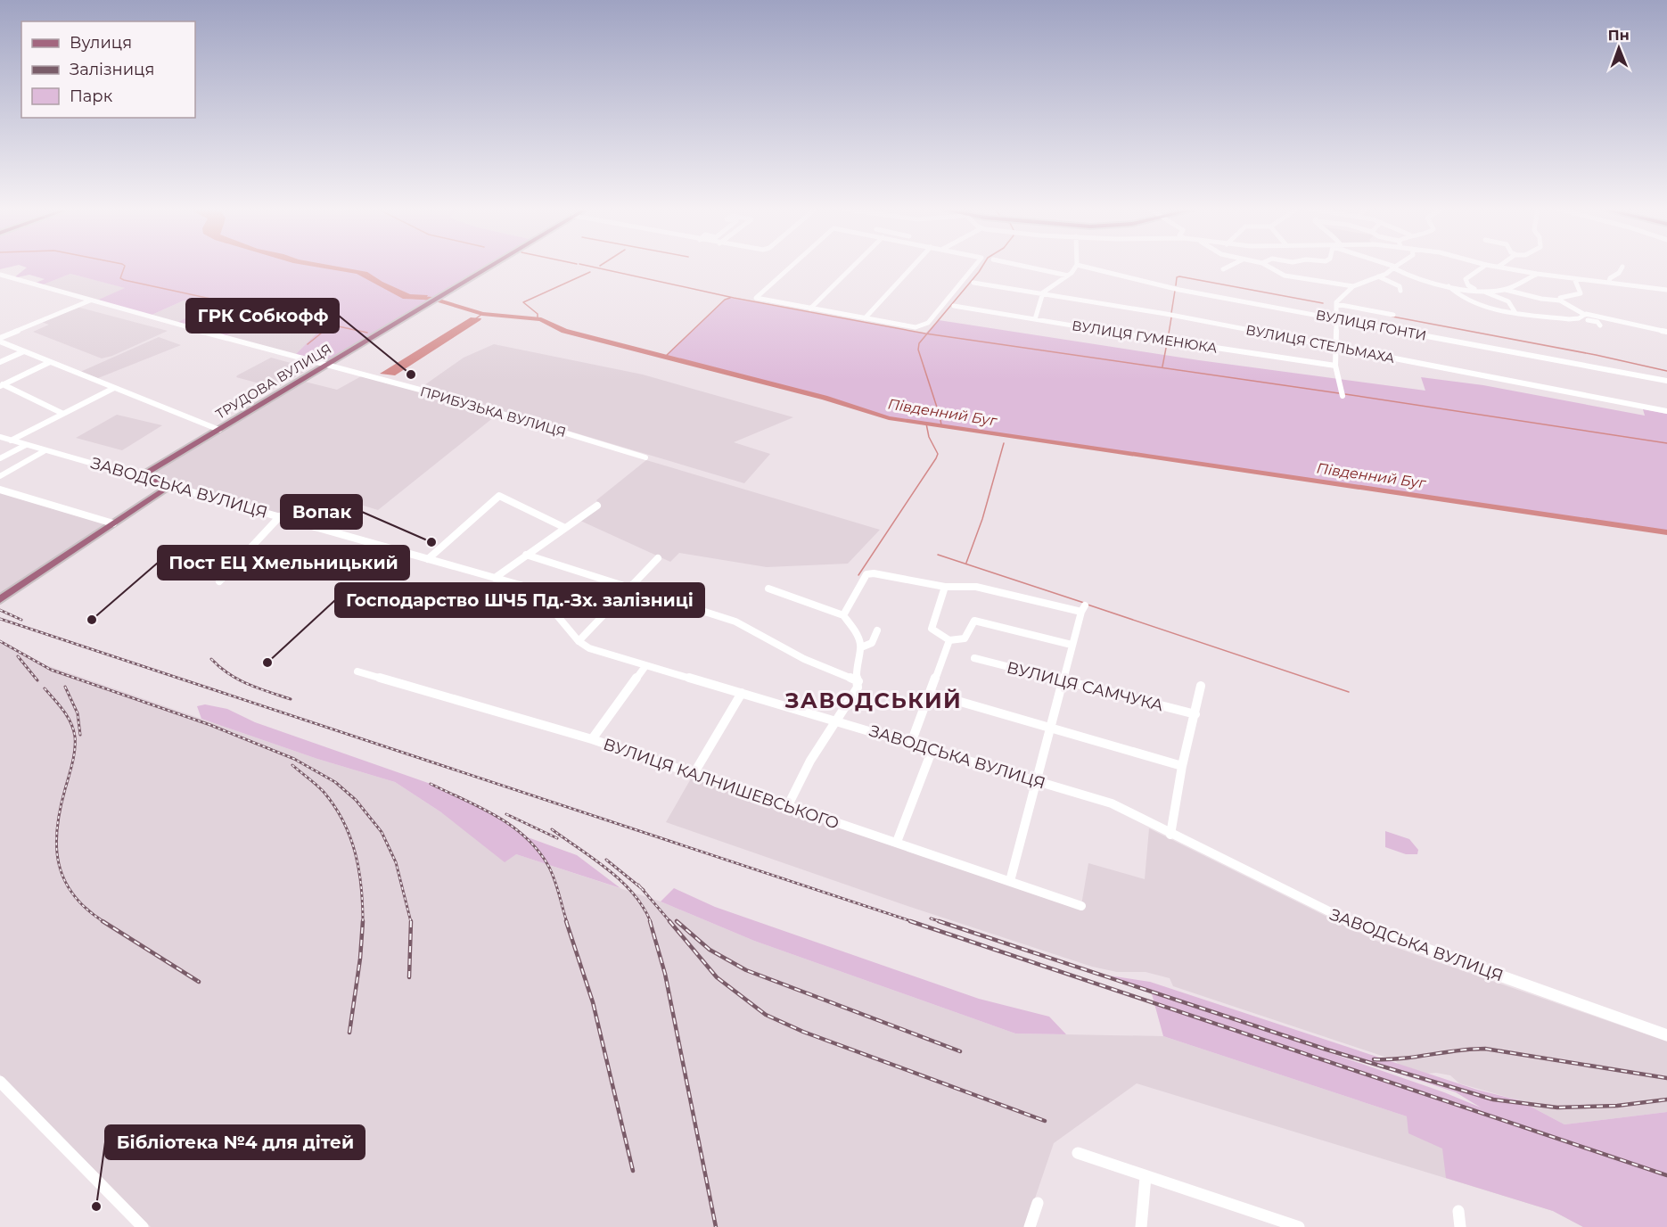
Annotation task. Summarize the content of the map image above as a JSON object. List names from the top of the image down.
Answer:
{
  "streets": {
    "main road": ["ТРУДОВА ВУЛИЦЯ", "ЗАВОДСЬКА ВУЛИЦЯ"],
    "street": [
      "ВУЛИЦЯ ГОНТИ",
      "ВУЛИЦЯ ГУМЕНЮКА",
      "ВУЛИЦЯ СТЕЛЬМАХА",
      "ПРИБУЗЬКА ВУЛИЦЯ",
      "ВУЛИЦЯ САМЧУКА",
      "ВУЛИЦЯ КАЛНИШЕВСЬКОГО"
    ]
  },
  "crossings": [
    ["ТРУДОВА ВУЛИЦЯ", "ПРИБУЗЬКА ВУЛИЦЯ"],
    ["ТРУДОВА ВУЛИЦЯ", "ЗАВОДСЬКА ВУЛИЦЯ"]
  ],
  "districts": ["ЗАВОДСЬКИЙ"],
  "water": ["Південний Буг"],
  "places": [
    "ГРК Собкофф",
    "Вопак",
    "Пост ЕЦ Хмельницький",
    "Господарство ШЧ5 Пд.-Зх. залізниці",
    "Бібліотека №4 для дітей"
  ],
  "legend": ["Вулиця", "Залізниця", "Парк"],
  "north": "top"
}
